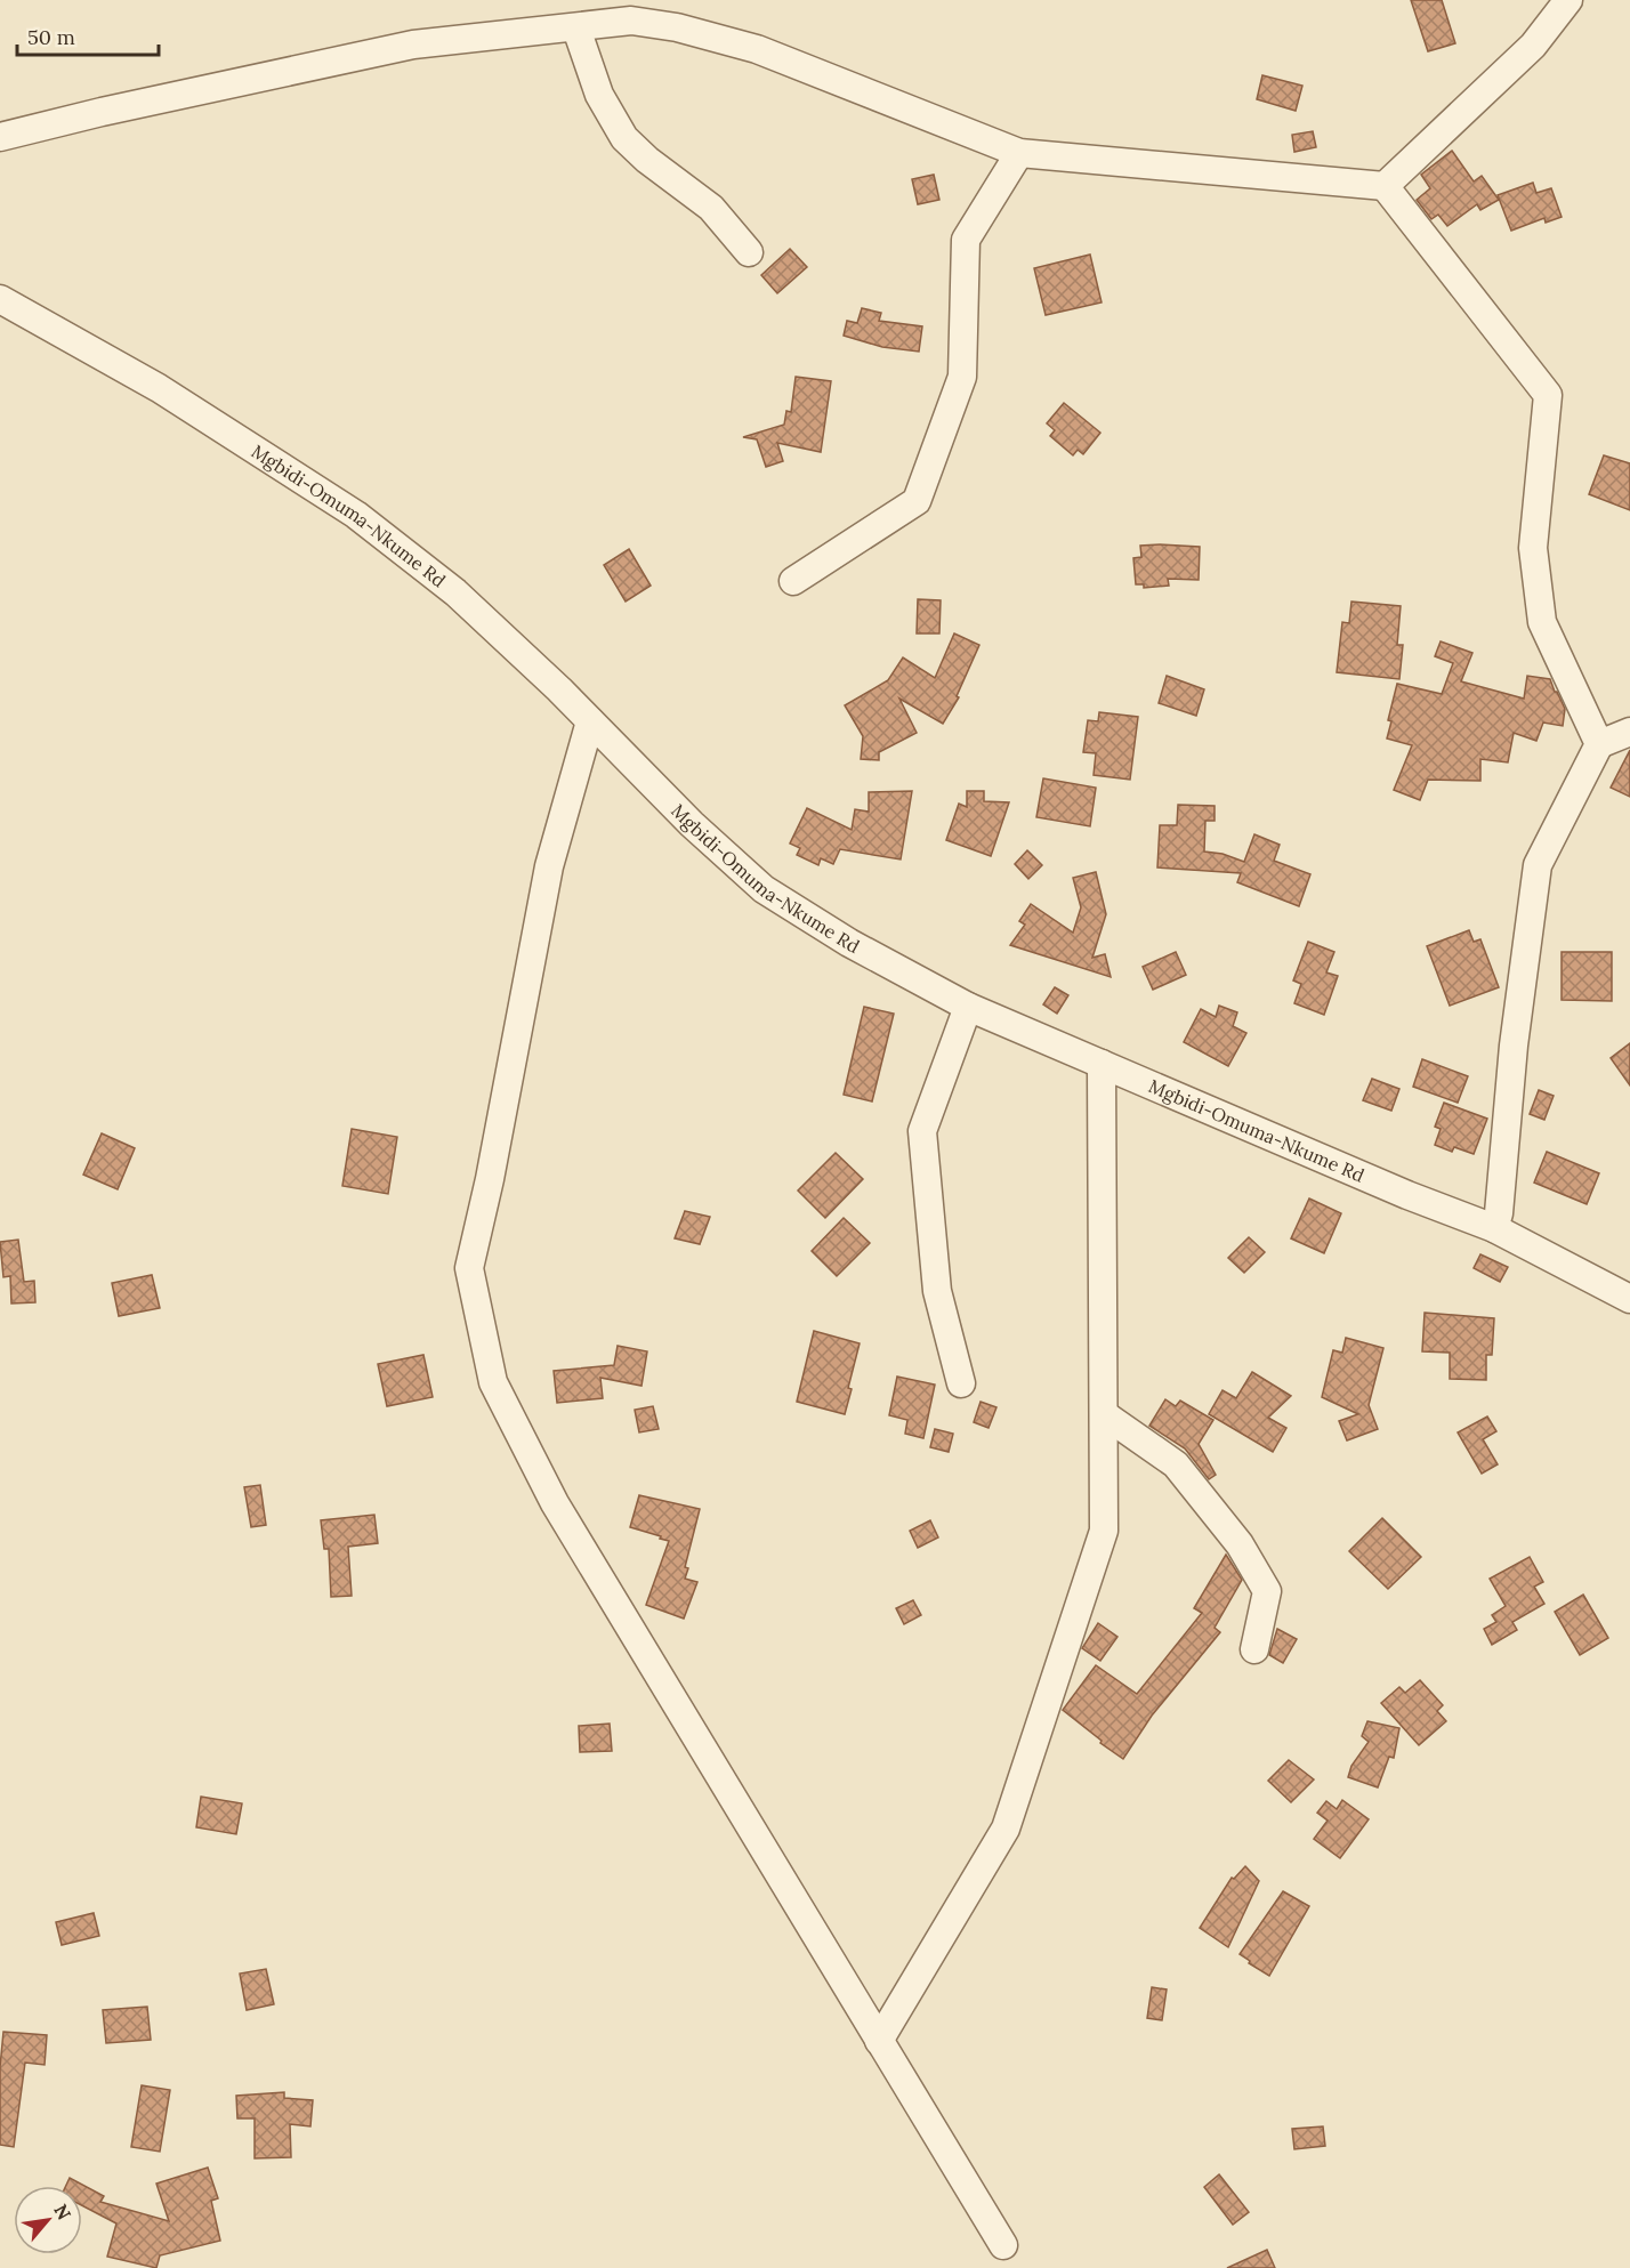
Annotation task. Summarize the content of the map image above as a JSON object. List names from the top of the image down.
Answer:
{
  "streets": {
    "street": ["Mgbidi-Omuma-Nkume Rd"]
  },
  "scale_bar": "50 m",
  "north": "top right"
}
